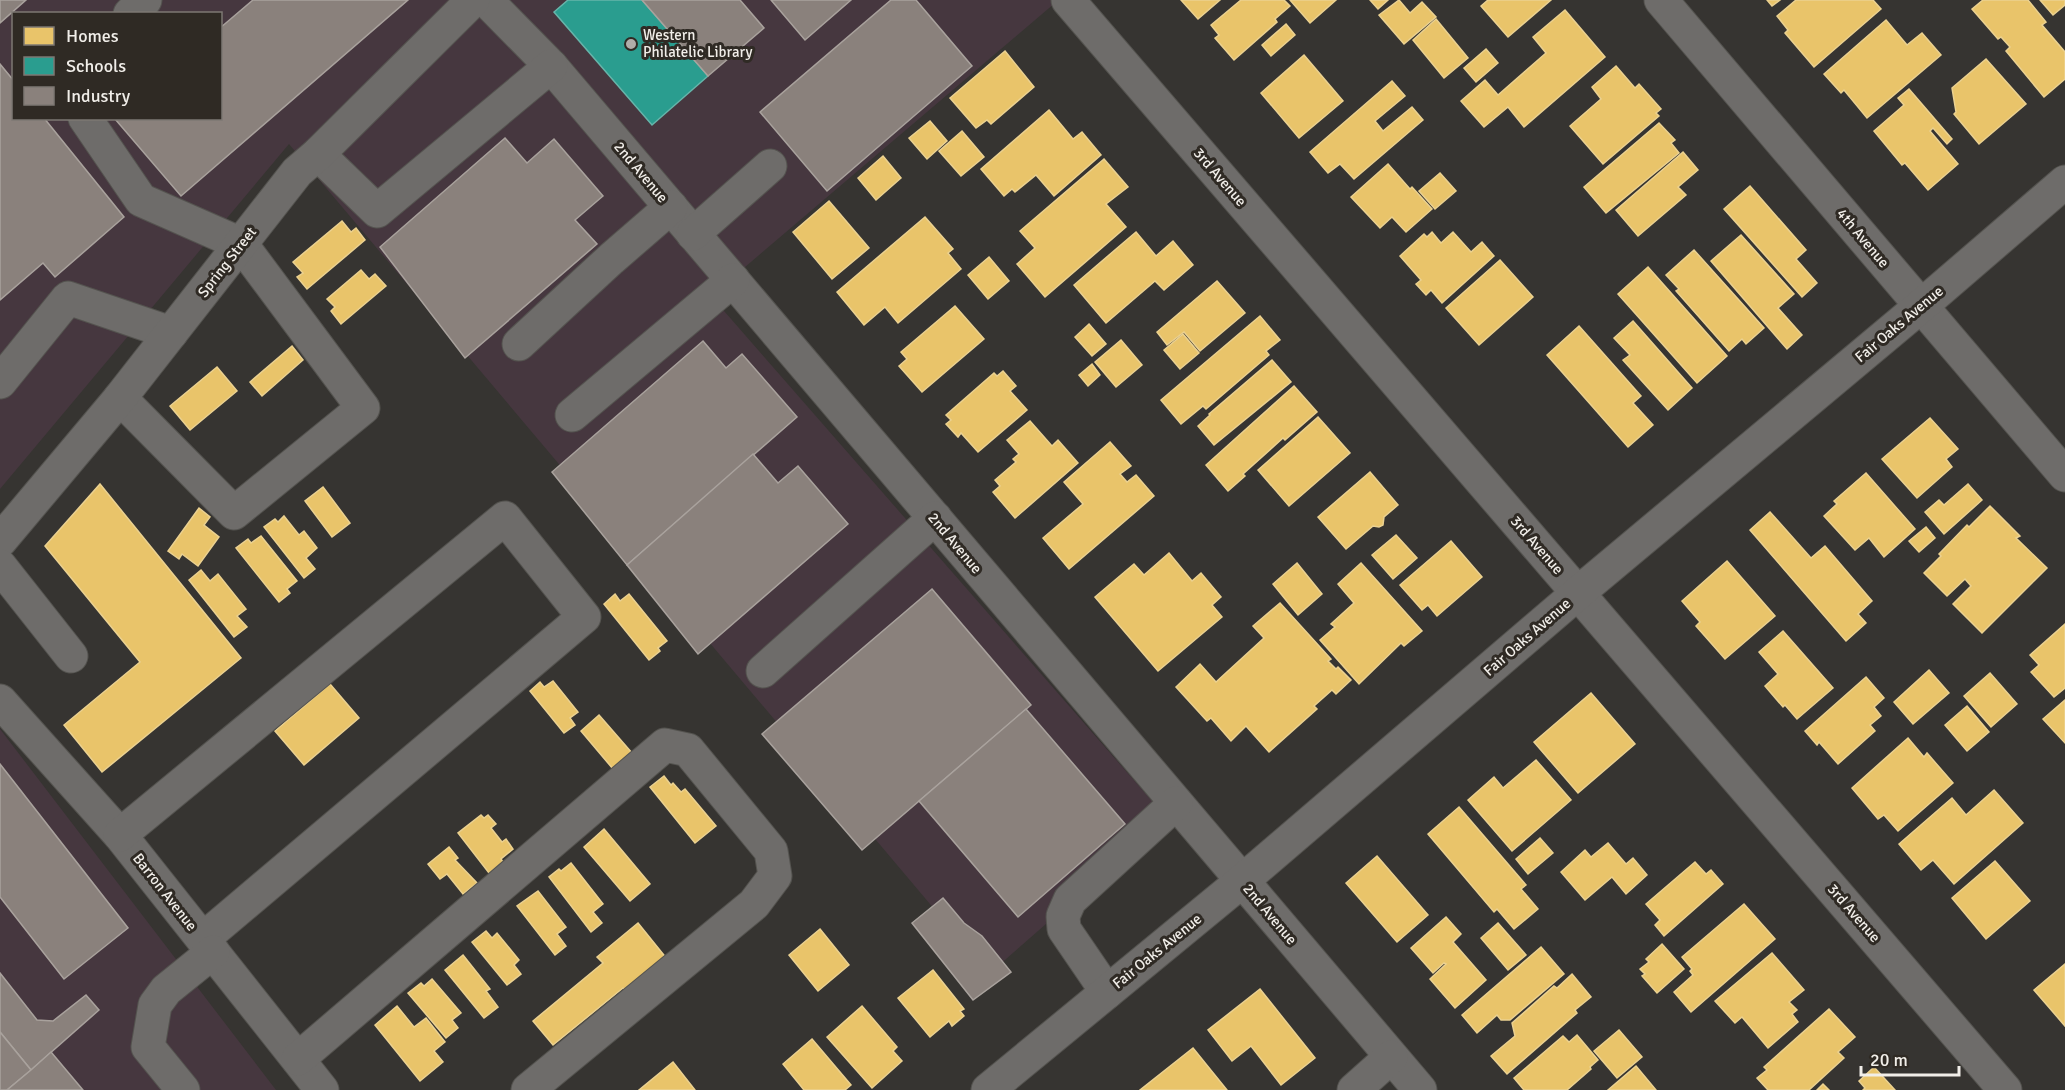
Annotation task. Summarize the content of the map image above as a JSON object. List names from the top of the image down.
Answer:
{
  "streets": {
    "street": [
      "2nd Avenue",
      "3rd Avenue",
      "4th Avenue",
      "Spring Street",
      "Fair Oaks Avenue",
      "Barron Avenue"
    ]
  },
  "crossings": [
    ["2nd Avenue", "Fair Oaks Avenue"],
    ["3rd Avenue", "Fair Oaks Avenue"],
    ["4th Avenue", "Fair Oaks Avenue"]
  ],
  "places": ["Western Philatelic Library"],
  "legend": ["Homes", "Schools", "Industry"],
  "scale_bar": "20 m"
}
